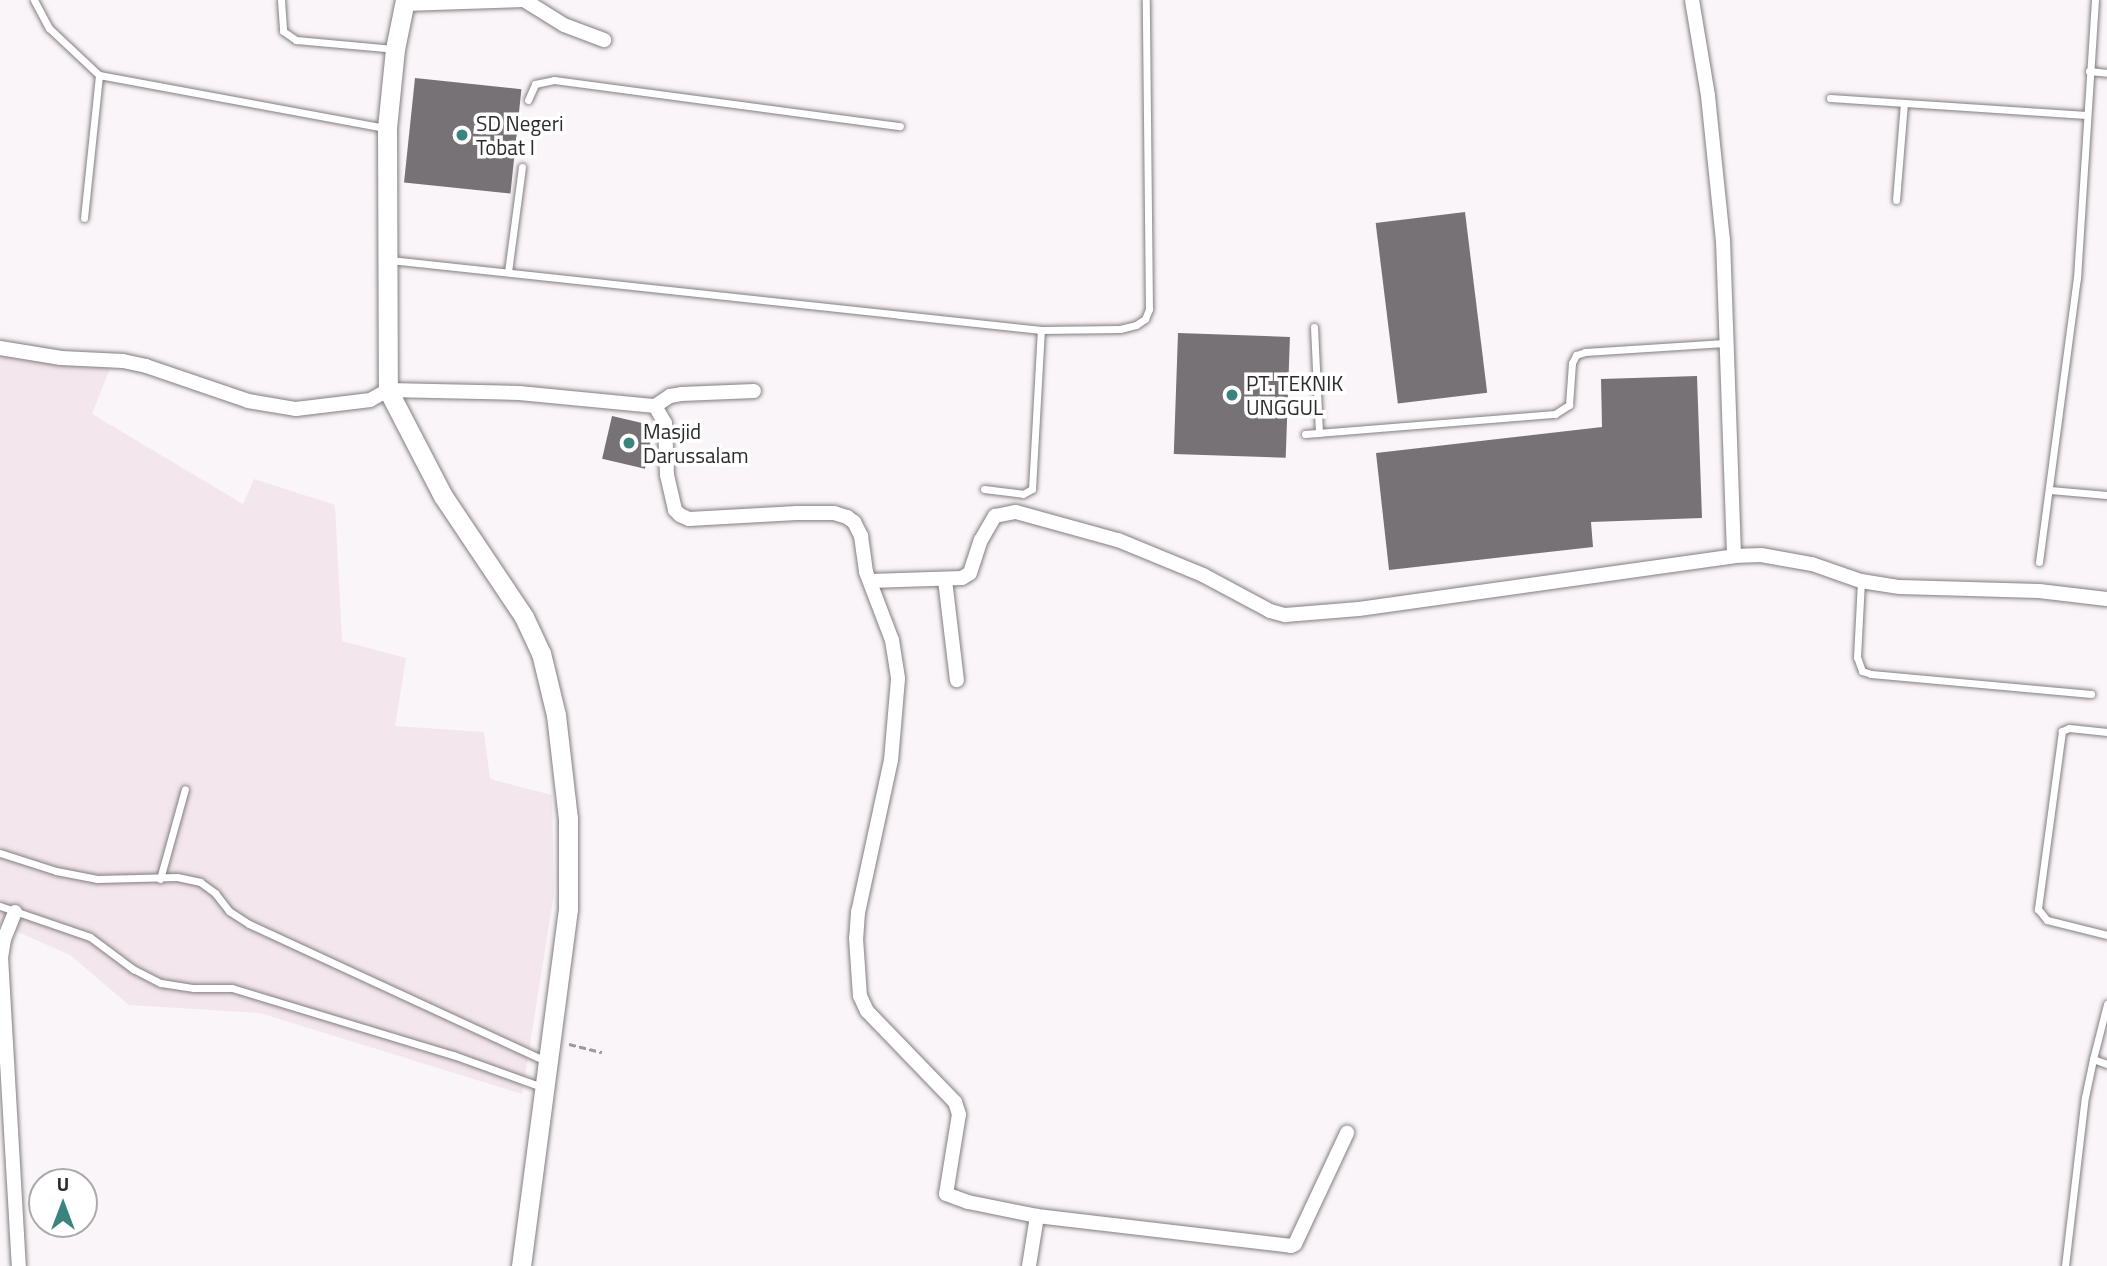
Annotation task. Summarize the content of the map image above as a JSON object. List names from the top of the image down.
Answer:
{
  "places": ["SD Negeri Tobat I", "PT. TEKNIK UNGGUL", "Masjid Darussalam"],
  "north": "top"
}
